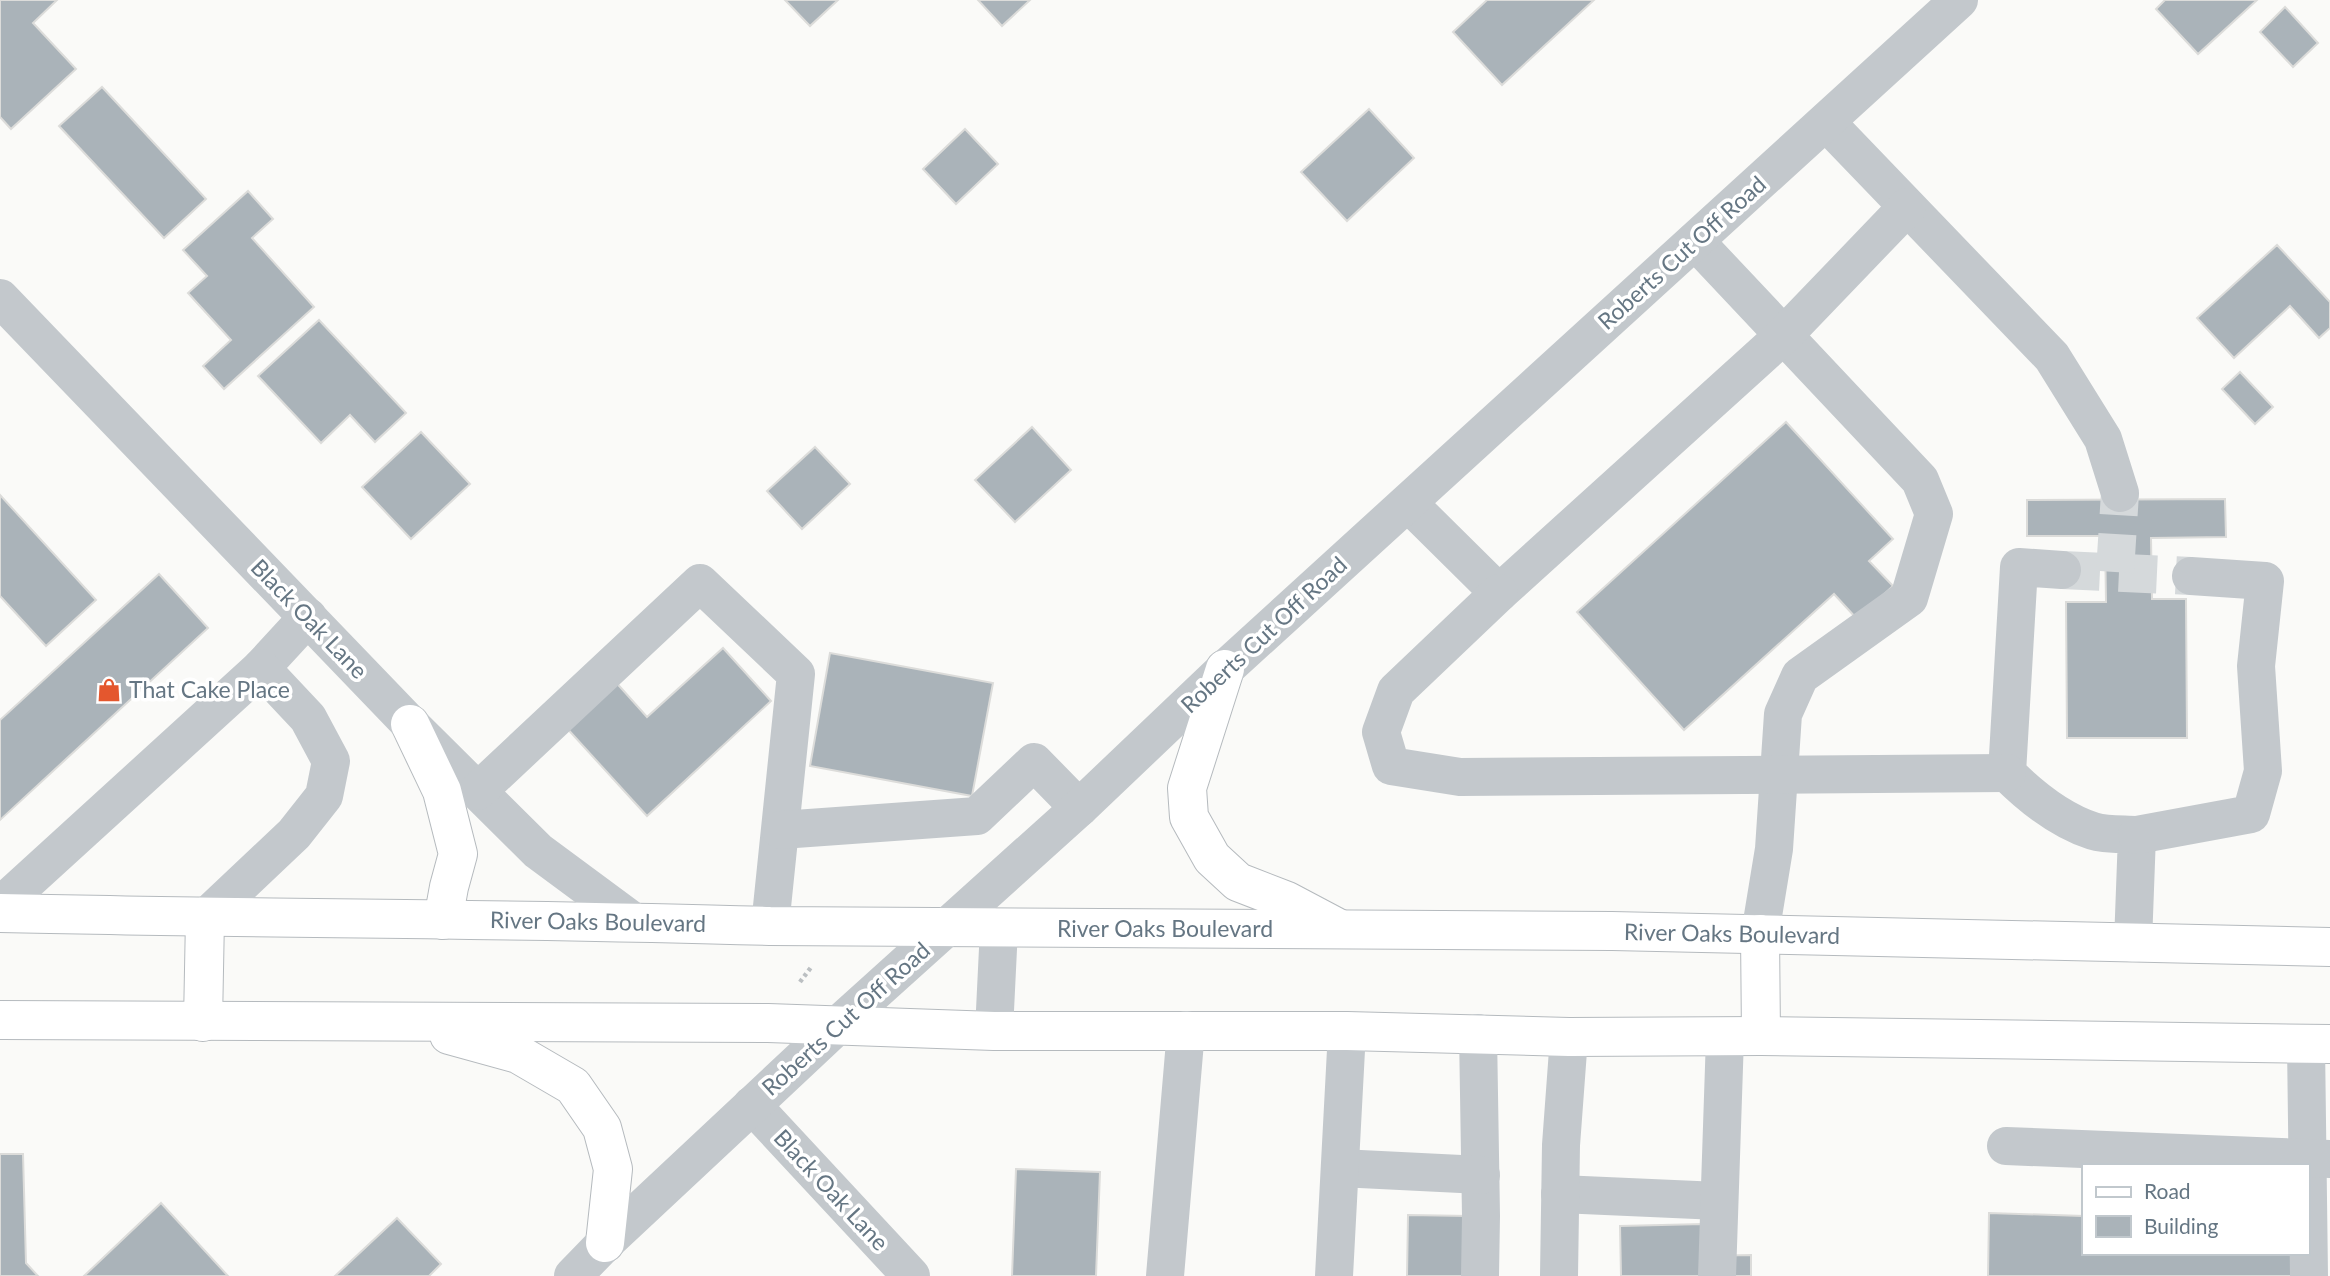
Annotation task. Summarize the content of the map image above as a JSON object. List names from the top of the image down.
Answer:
{
  "streets": {
    "main road": ["River Oaks Boulevard"],
    "street": ["Roberts Cut Off Road", "Black Oak Lane"]
  },
  "crossings": [
    ["Roberts Cut Off Road", "Black Oak Lane"],
    ["Roberts Cut Off Road", "River Oaks Boulevard"],
    ["Black Oak Lane", "River Oaks Boulevard"]
  ],
  "places": {
    "shop": ["That Cake Place"]
  },
  "legend": ["Road", "Building"]
}
